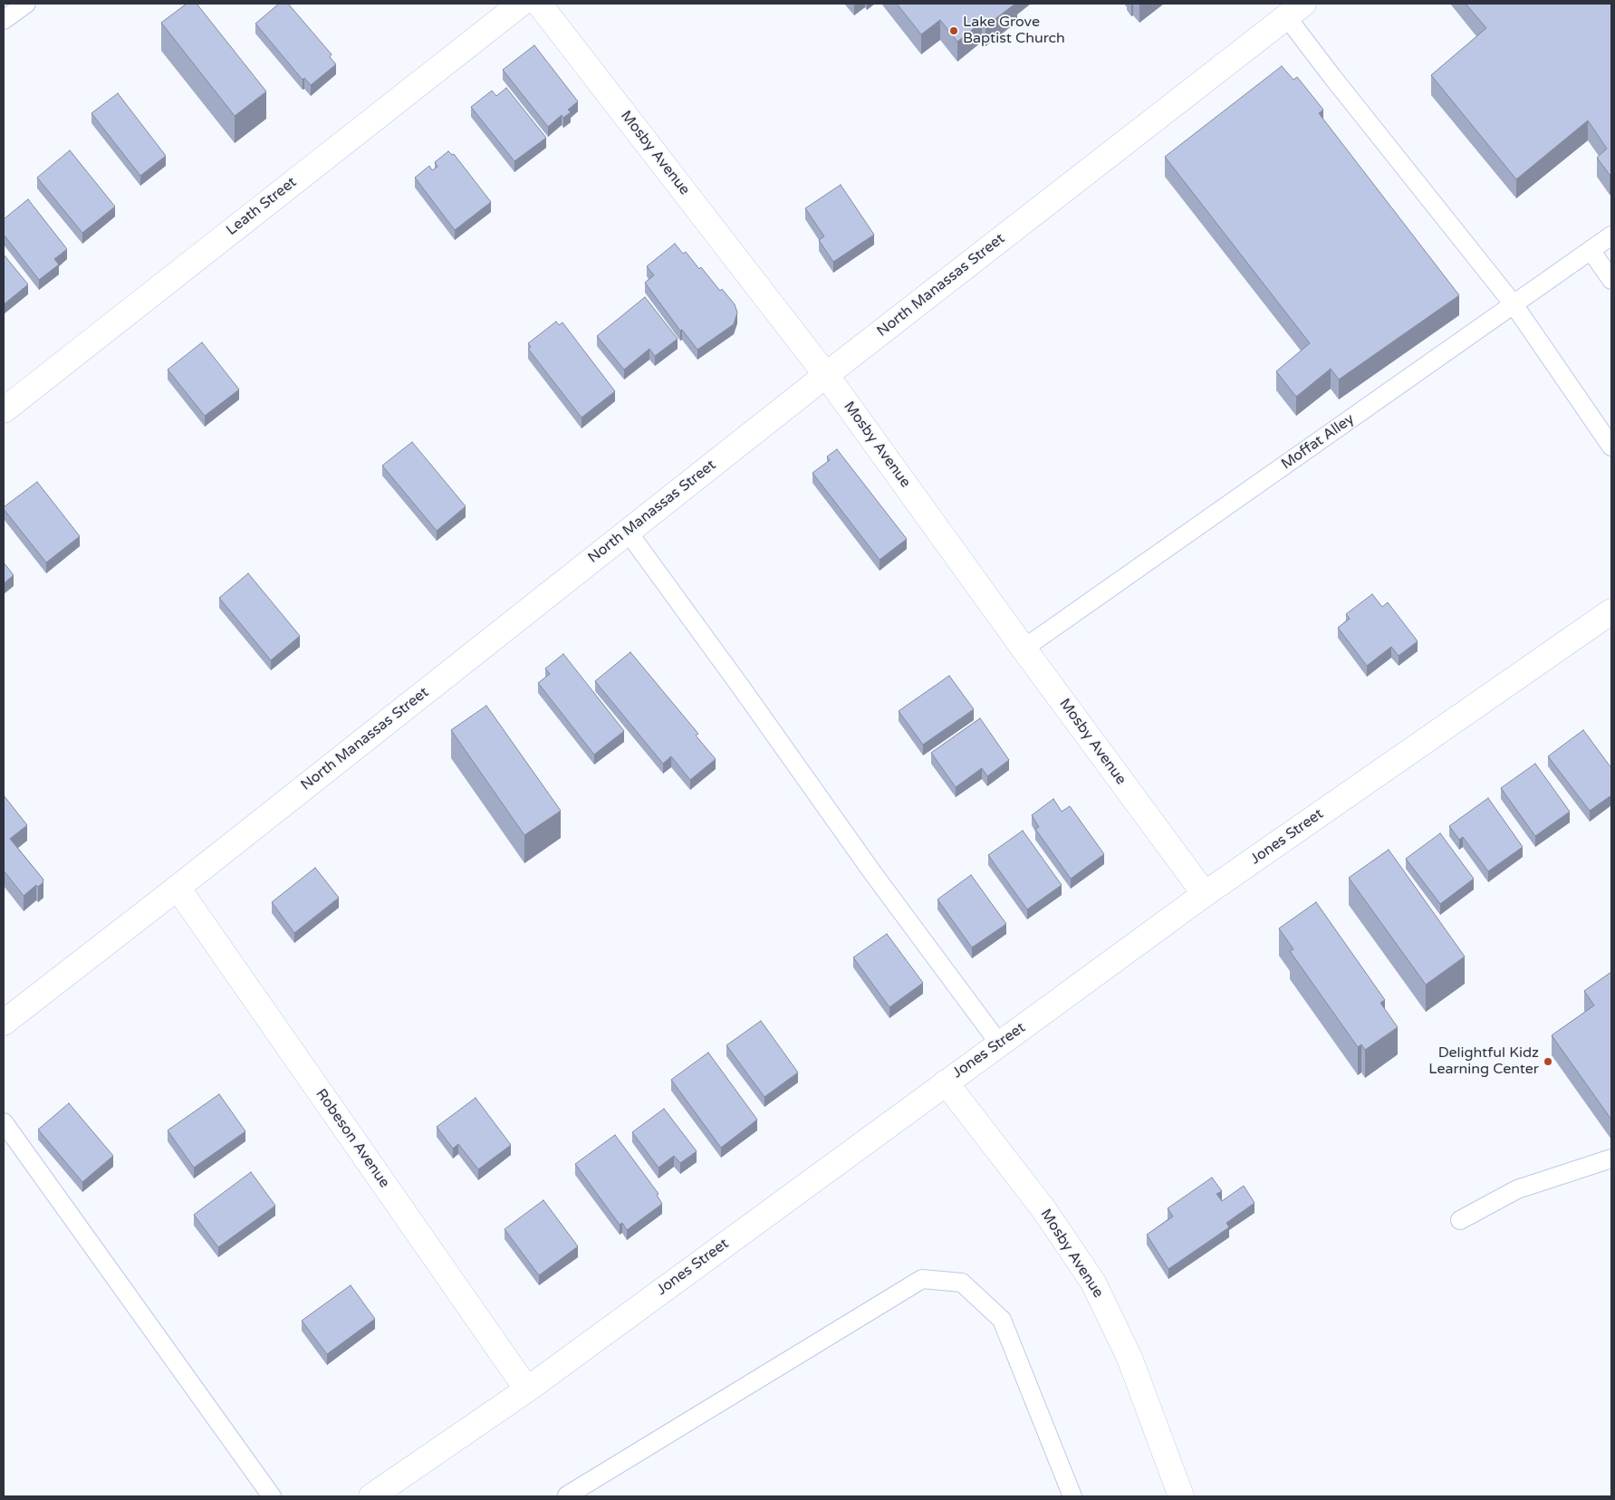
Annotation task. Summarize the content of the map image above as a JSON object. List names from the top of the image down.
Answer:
{
  "streets": {
    "street": [
      "Mosby Avenue",
      "Leath Street",
      "North Manassas Street",
      "Jones Street",
      "Robeson Avenue"
    ],
    "lane": ["Moffat Alley"]
  },
  "crossings": [
    ["Mosby Avenue", "North Manassas Street"],
    ["Mosby Avenue", "Moffat Alley"],
    ["Mosby Avenue", "Jones Street"],
    ["North Manassas Street", "Robeson Avenue"],
    ["Jones Street", "Robeson Avenue"]
  ],
  "places": ["Lake Grove Baptist Church", "Delightful Kidz Learning Center"]
}
